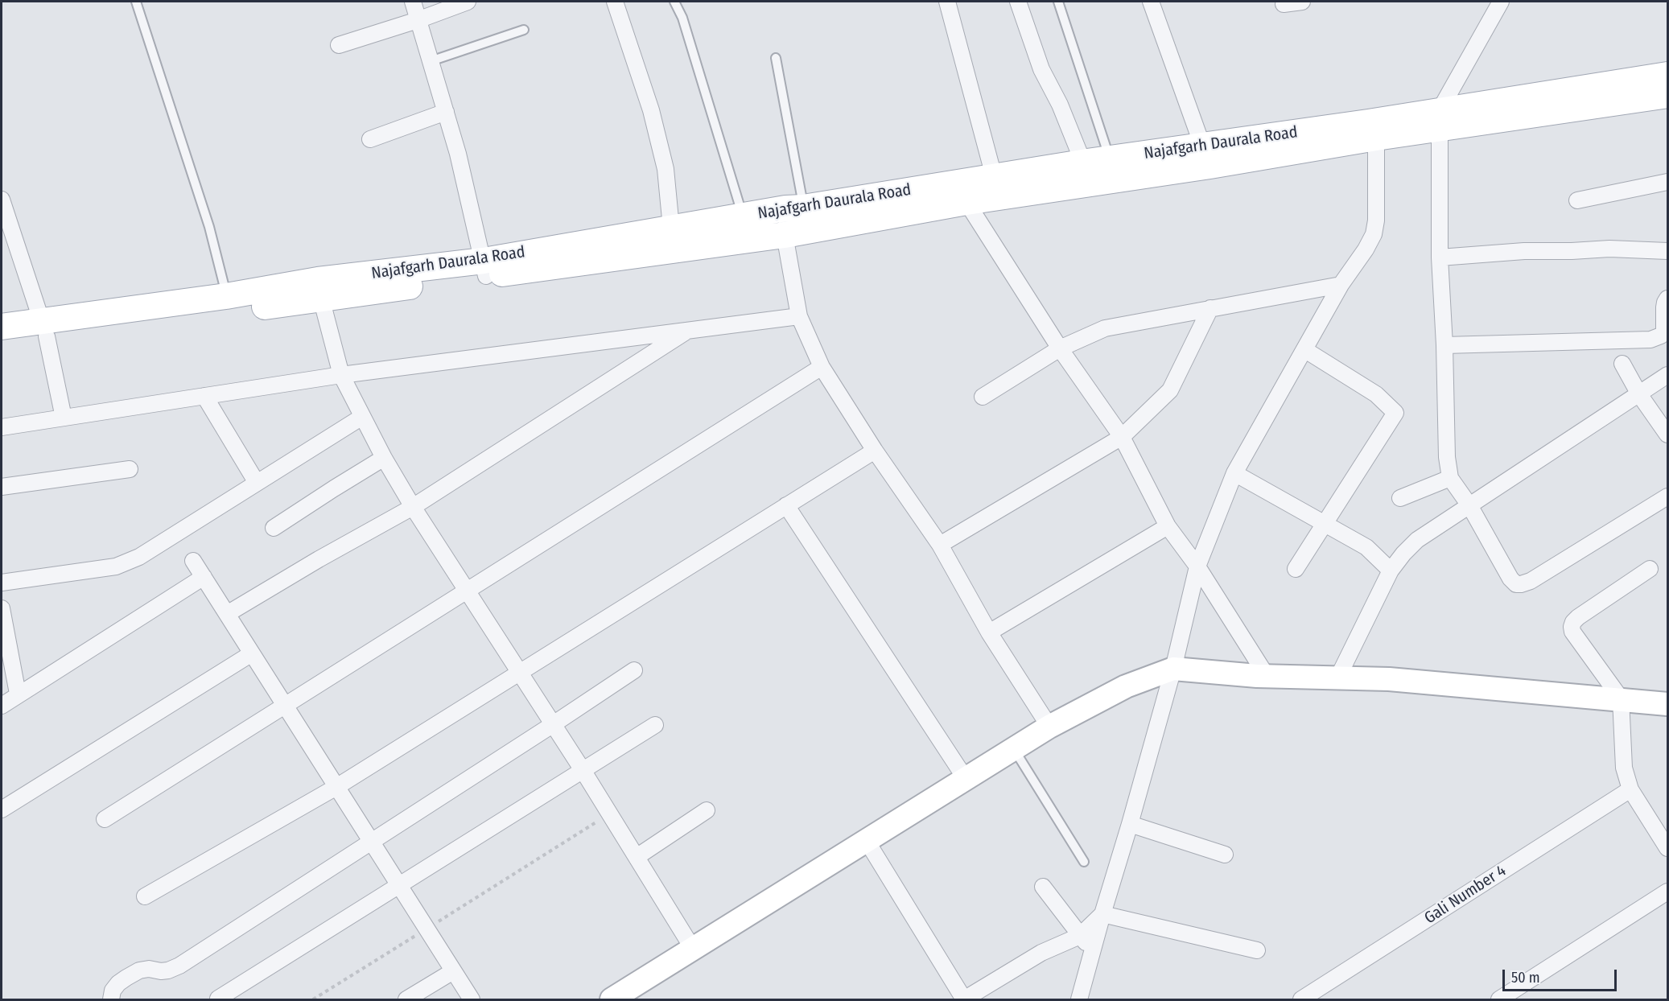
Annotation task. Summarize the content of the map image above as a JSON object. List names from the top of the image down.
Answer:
{
  "streets": {
    "main road": ["Najafgarh Daurala Road"],
    "street": ["Gali Number 4"]
  },
  "scale_bar": "50 m"
}
